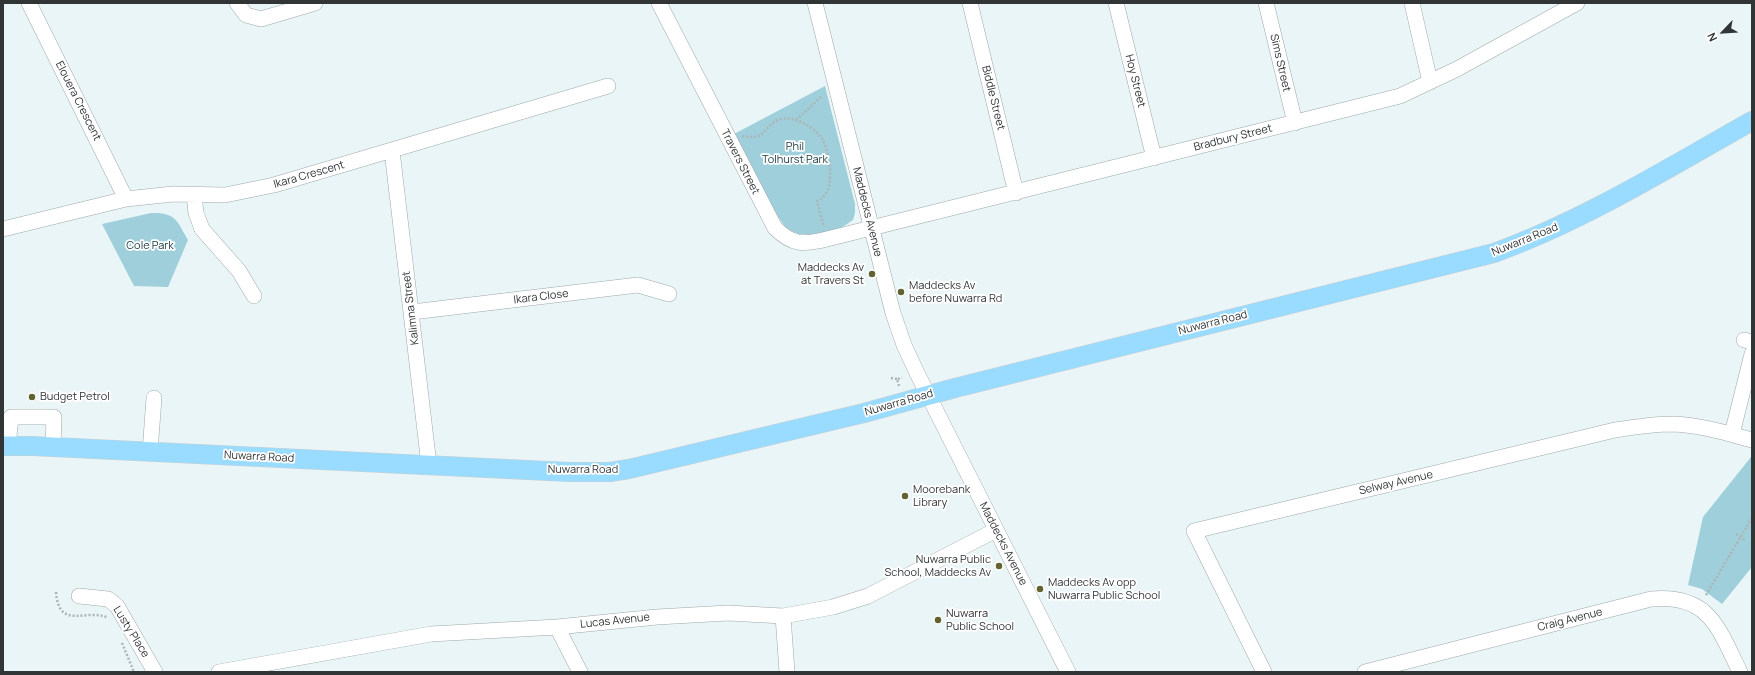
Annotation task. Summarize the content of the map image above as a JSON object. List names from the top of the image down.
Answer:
{
  "streets": {
    "main road": ["Nuwarra Road"],
    "street": [
      "Sims Street",
      "Hoy Street",
      "Biddle Street",
      "Elouera Crescent",
      "Bradbury Street",
      "Travers Street",
      "Ikara Crescent",
      "Maddecks Avenue",
      "Ikara Close",
      "Kalimna Street",
      "Selway Avenue",
      "Craig Avenue",
      "Lucas Avenue",
      "Lusty Place"
    ]
  },
  "crossings": [
    ["Sims Street", "Bradbury Street"],
    ["Hoy Street", "Bradbury Street"],
    ["Biddle Street", "Bradbury Street"],
    ["Elouera Crescent", "Ikara Crescent"],
    ["Bradbury Street", "Travers Street"],
    ["Bradbury Street", "Maddecks Avenue"],
    ["Travers Street", "Maddecks Avenue"],
    ["Ikara Crescent", "Kalimna Street"],
    ["Maddecks Avenue", "Nuwarra Road"],
    ["Maddecks Avenue", "Lucas Avenue"],
    ["Nuwarra Road", "Kalimna Street"],
    ["Ikara Close", "Kalimna Street"]
  ],
  "parks": ["Phil Tolhurst Park", "Cole Park"],
  "places": [
    "Maddecks Av at Travers St",
    "Maddecks Av before Nuwarra Rd",
    "Budget Petrol",
    "Moorebank Library",
    "Nuwarra Public School, Maddecks Av",
    "Maddecks Av opp Nuwarra Public School",
    "Nuwarra Public School"
  ],
  "north": "bottom left"
}
